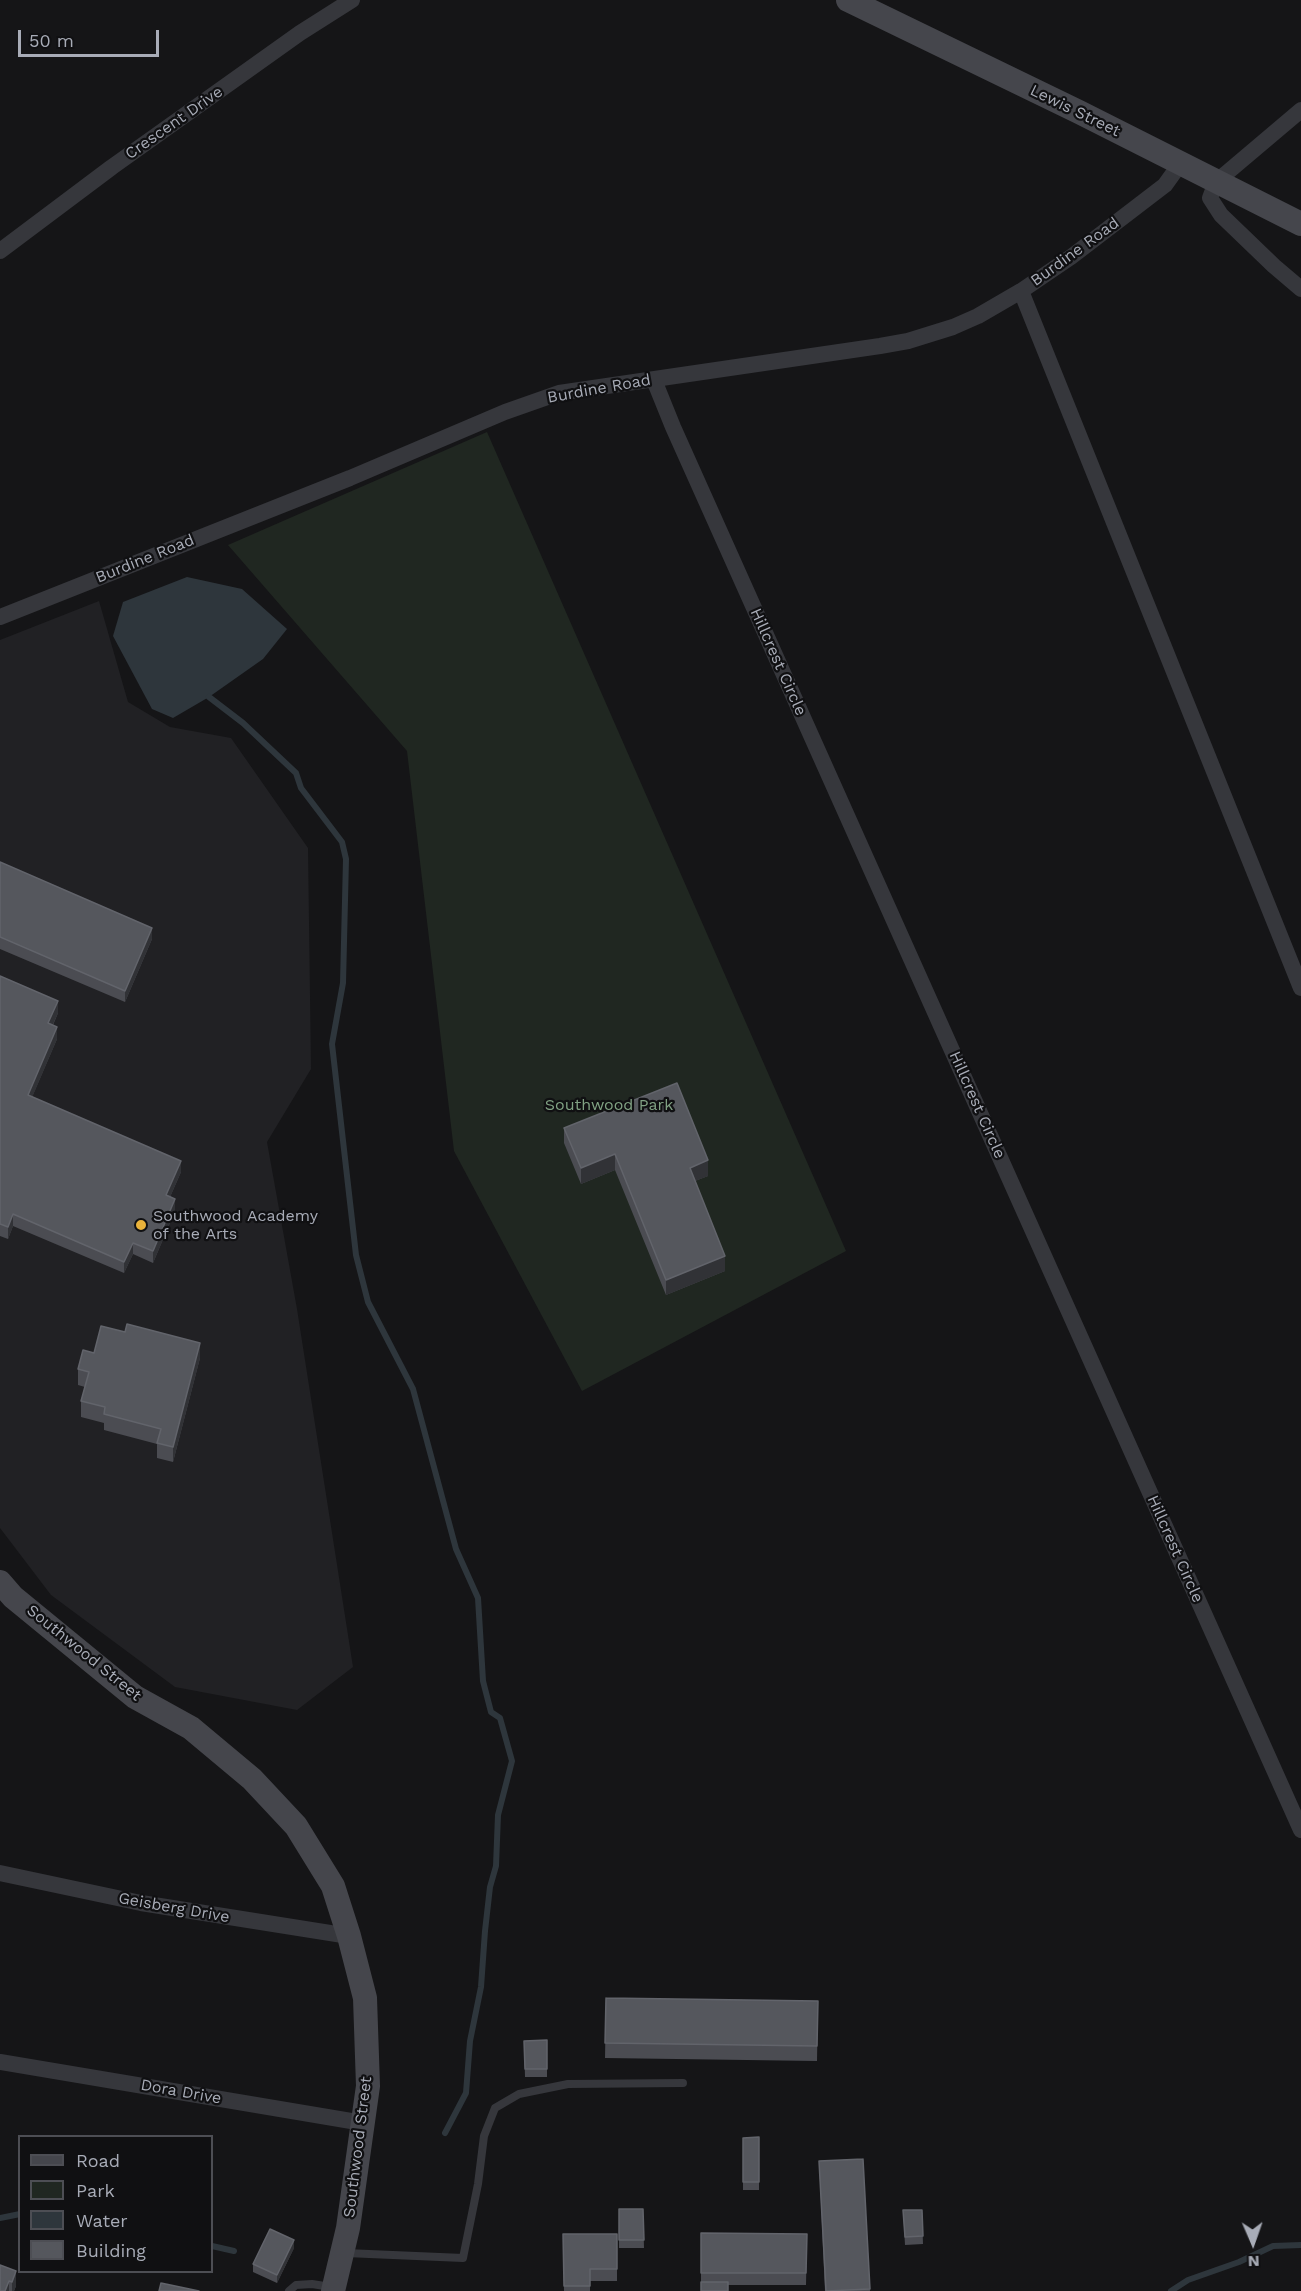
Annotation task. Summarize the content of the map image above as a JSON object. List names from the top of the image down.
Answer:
{
  "streets": {
    "street": [
      "Lewis Street",
      "Crescent Drive",
      "Burdine Road",
      "Hillcrest Circle",
      "Southwood Street",
      "Geisberg Drive",
      "Dora Drive"
    ]
  },
  "crossings": [
    ["Lewis Street", "Burdine Road"],
    ["Burdine Road", "Hillcrest Circle"],
    ["Southwood Street", "Geisberg Drive"],
    ["Southwood Street", "Dora Drive"]
  ],
  "parks": ["Southwood Park"],
  "places": ["Southwood Academy of the Arts"],
  "legend": [
    "Road",
    "Park",
    "Water",
    "Building"
  ],
  "scale_bar": "50 m",
  "north": "bottom"
}
